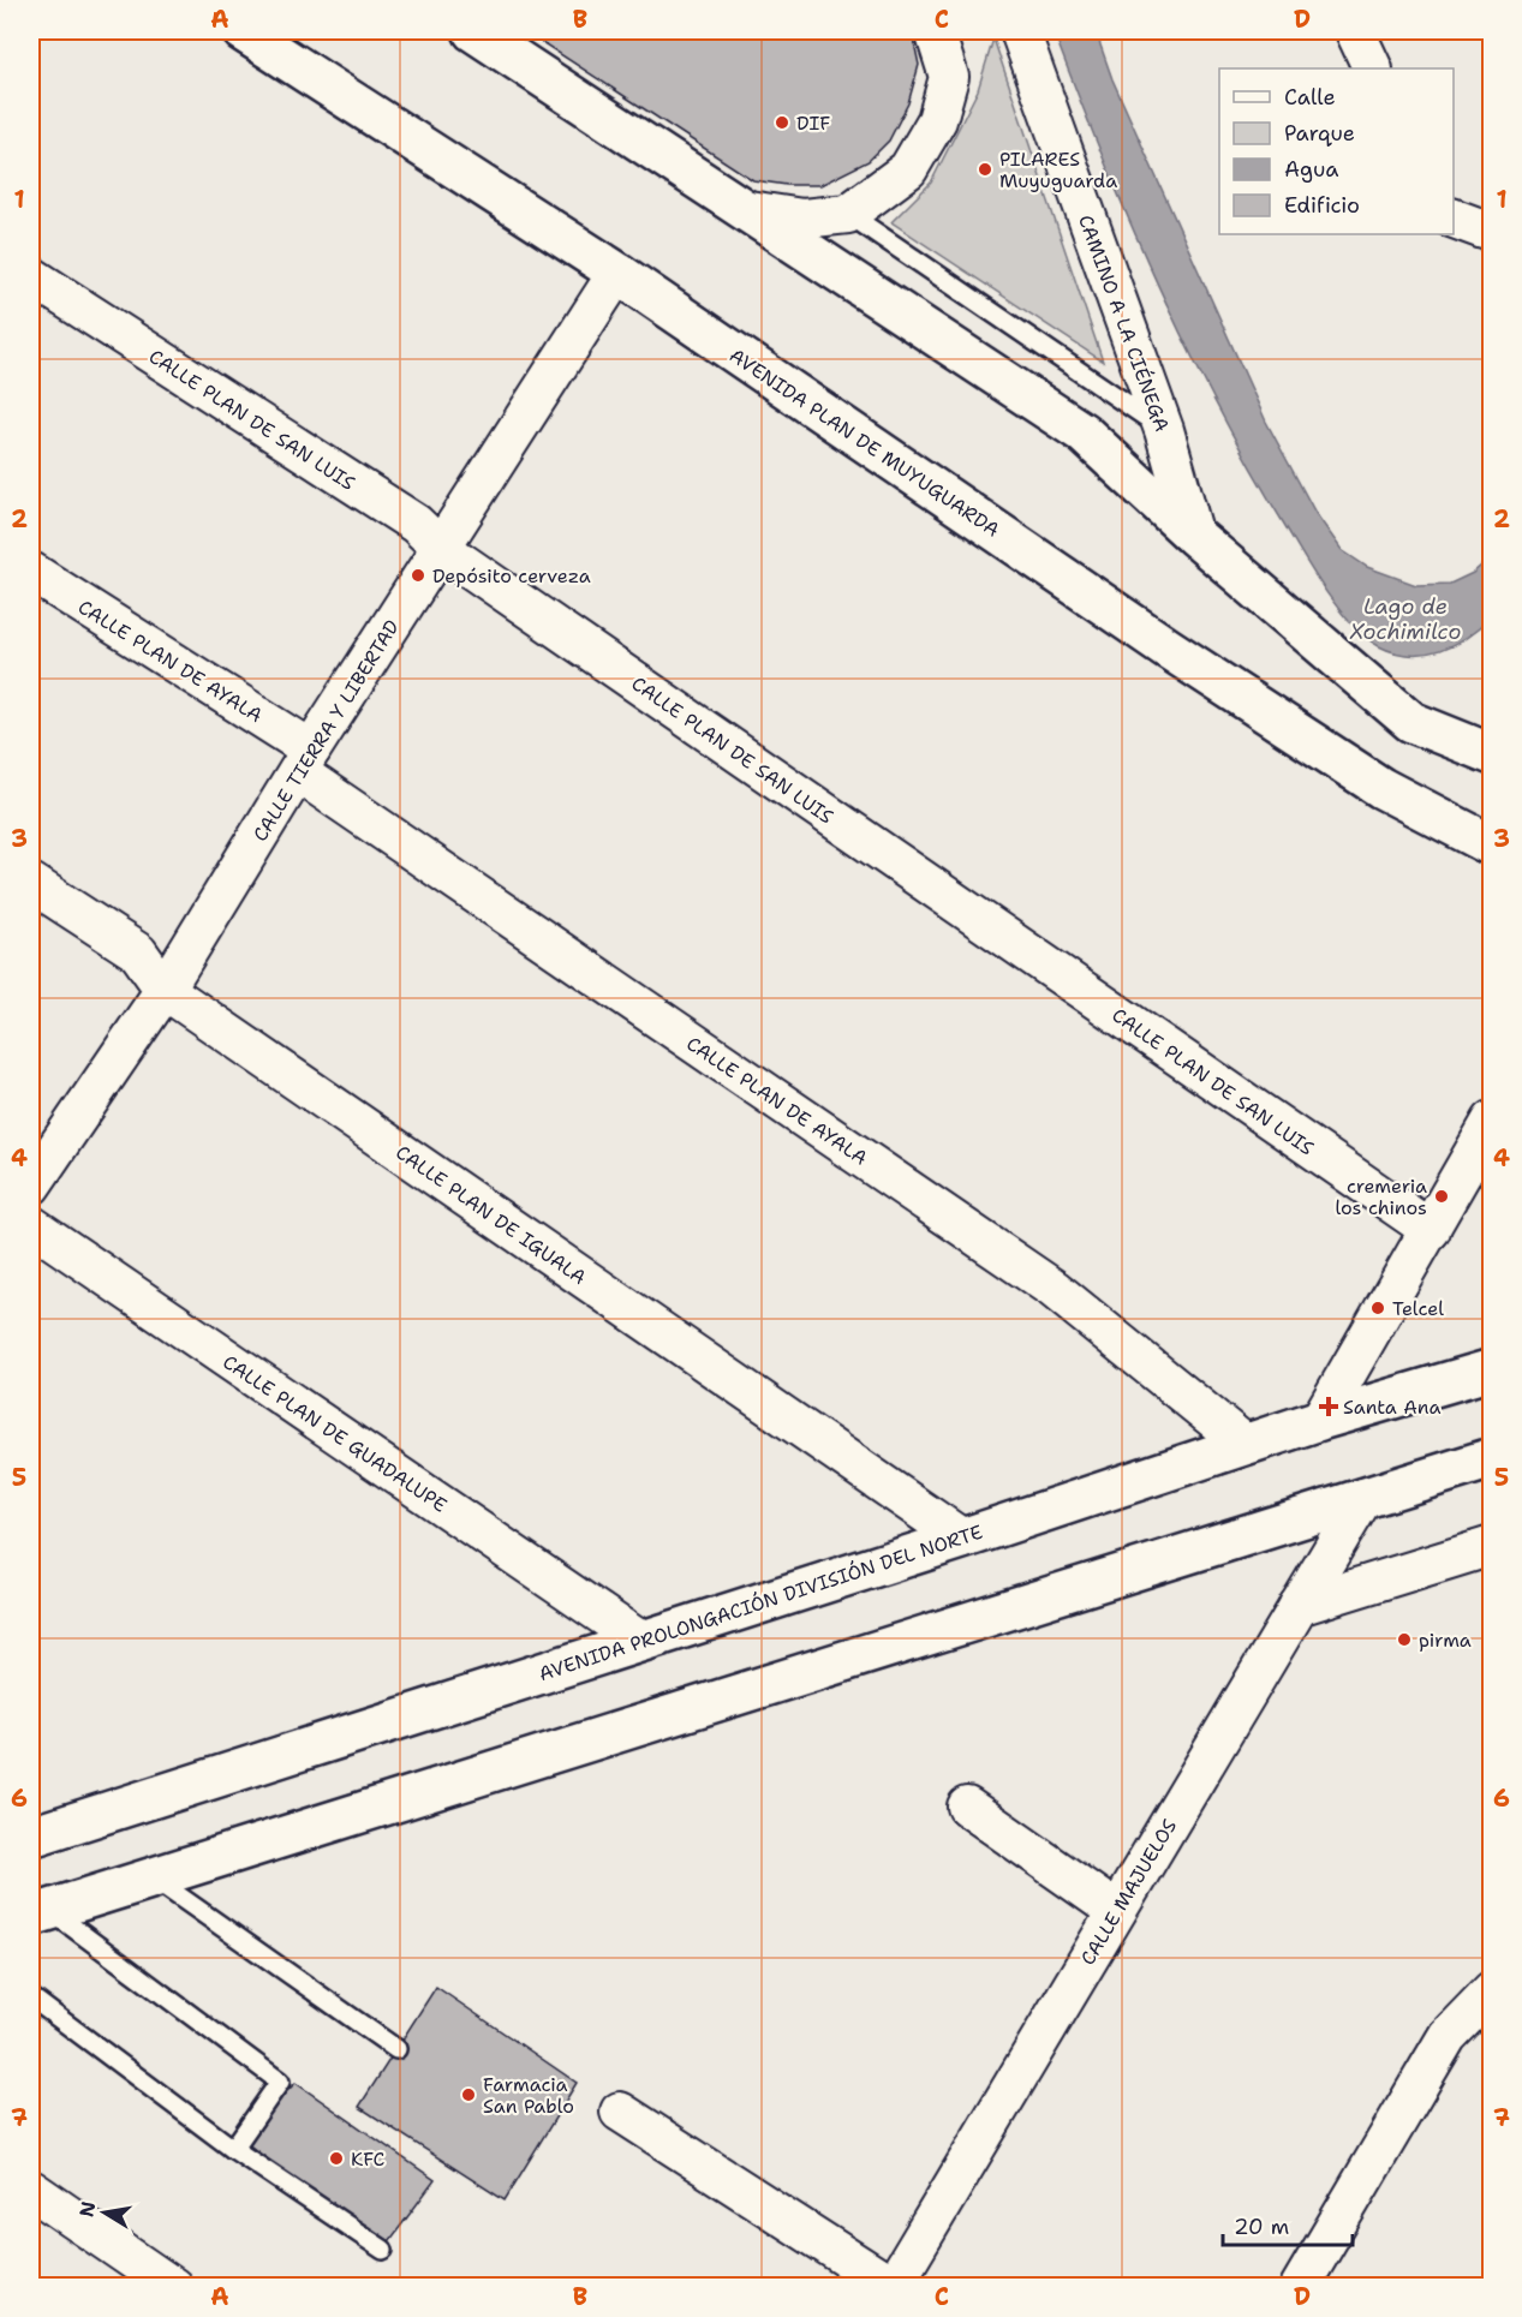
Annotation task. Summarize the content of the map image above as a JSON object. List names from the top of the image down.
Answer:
{
  "streets": {
    "main road": ["AVENIDA PLAN DE MUYUGUARDA", "AVENIDA PROLONGACIÓN DIVISIÓN DEL NORTE"],
    "street": [
      "CAMINO A LA CIÉNEGA",
      "CALLE PLAN DE SAN LUIS",
      "CALLE PLAN DE AYALA",
      "CALLE TIERRA Y LIBERTAD",
      "CALLE PLAN DE IGUALA",
      "CALLE PLAN DE GUADALUPE",
      "CALLE MAJUELOS"
    ]
  },
  "crossings": [
    ["CALLE PLAN DE SAN LUIS", "CALLE TIERRA Y LIBERTAD"],
    ["AVENIDA PLAN DE MUYUGUARDA", "CALLE TIERRA Y LIBERTAD"],
    ["CALLE PLAN DE AYALA", "CALLE TIERRA Y LIBERTAD"],
    ["CALLE PLAN DE AYALA", "AVENIDA PROLONGACIÓN DIVISIÓN DEL NORTE"],
    ["CALLE TIERRA Y LIBERTAD", "CALLE PLAN DE IGUALA"],
    ["CALLE PLAN DE IGUALA", "AVENIDA PROLONGACIÓN DIVISIÓN DEL NORTE"],
    ["CALLE PLAN DE GUADALUPE", "AVENIDA PROLONGACIÓN DIVISIÓN DEL NORTE"]
  ],
  "water": ["Lago de Xochimilco"],
  "places": {
    "other": [
      "DIF",
      "PILARES Muyuguarda",
      "Depósito cerveza",
      "cremeria los chinos",
      "Telcel",
      "pirma",
      "Farmacia San Pablo",
      "KFC"
    ],
    "health": ["Santa Ana"]
  },
  "legend": [
    "Calle",
    "Parque",
    "Agua",
    "Edificio"
  ],
  "scale_bar": "20 m",
  "north": "left",
  "grid": {
    "columns": [
      "A",
      "B",
      "C",
      "D"
    ],
    "rows": [
      "1",
      "2",
      "3",
      "4",
      "5",
      "6",
      "7"
    ]
  }
}
